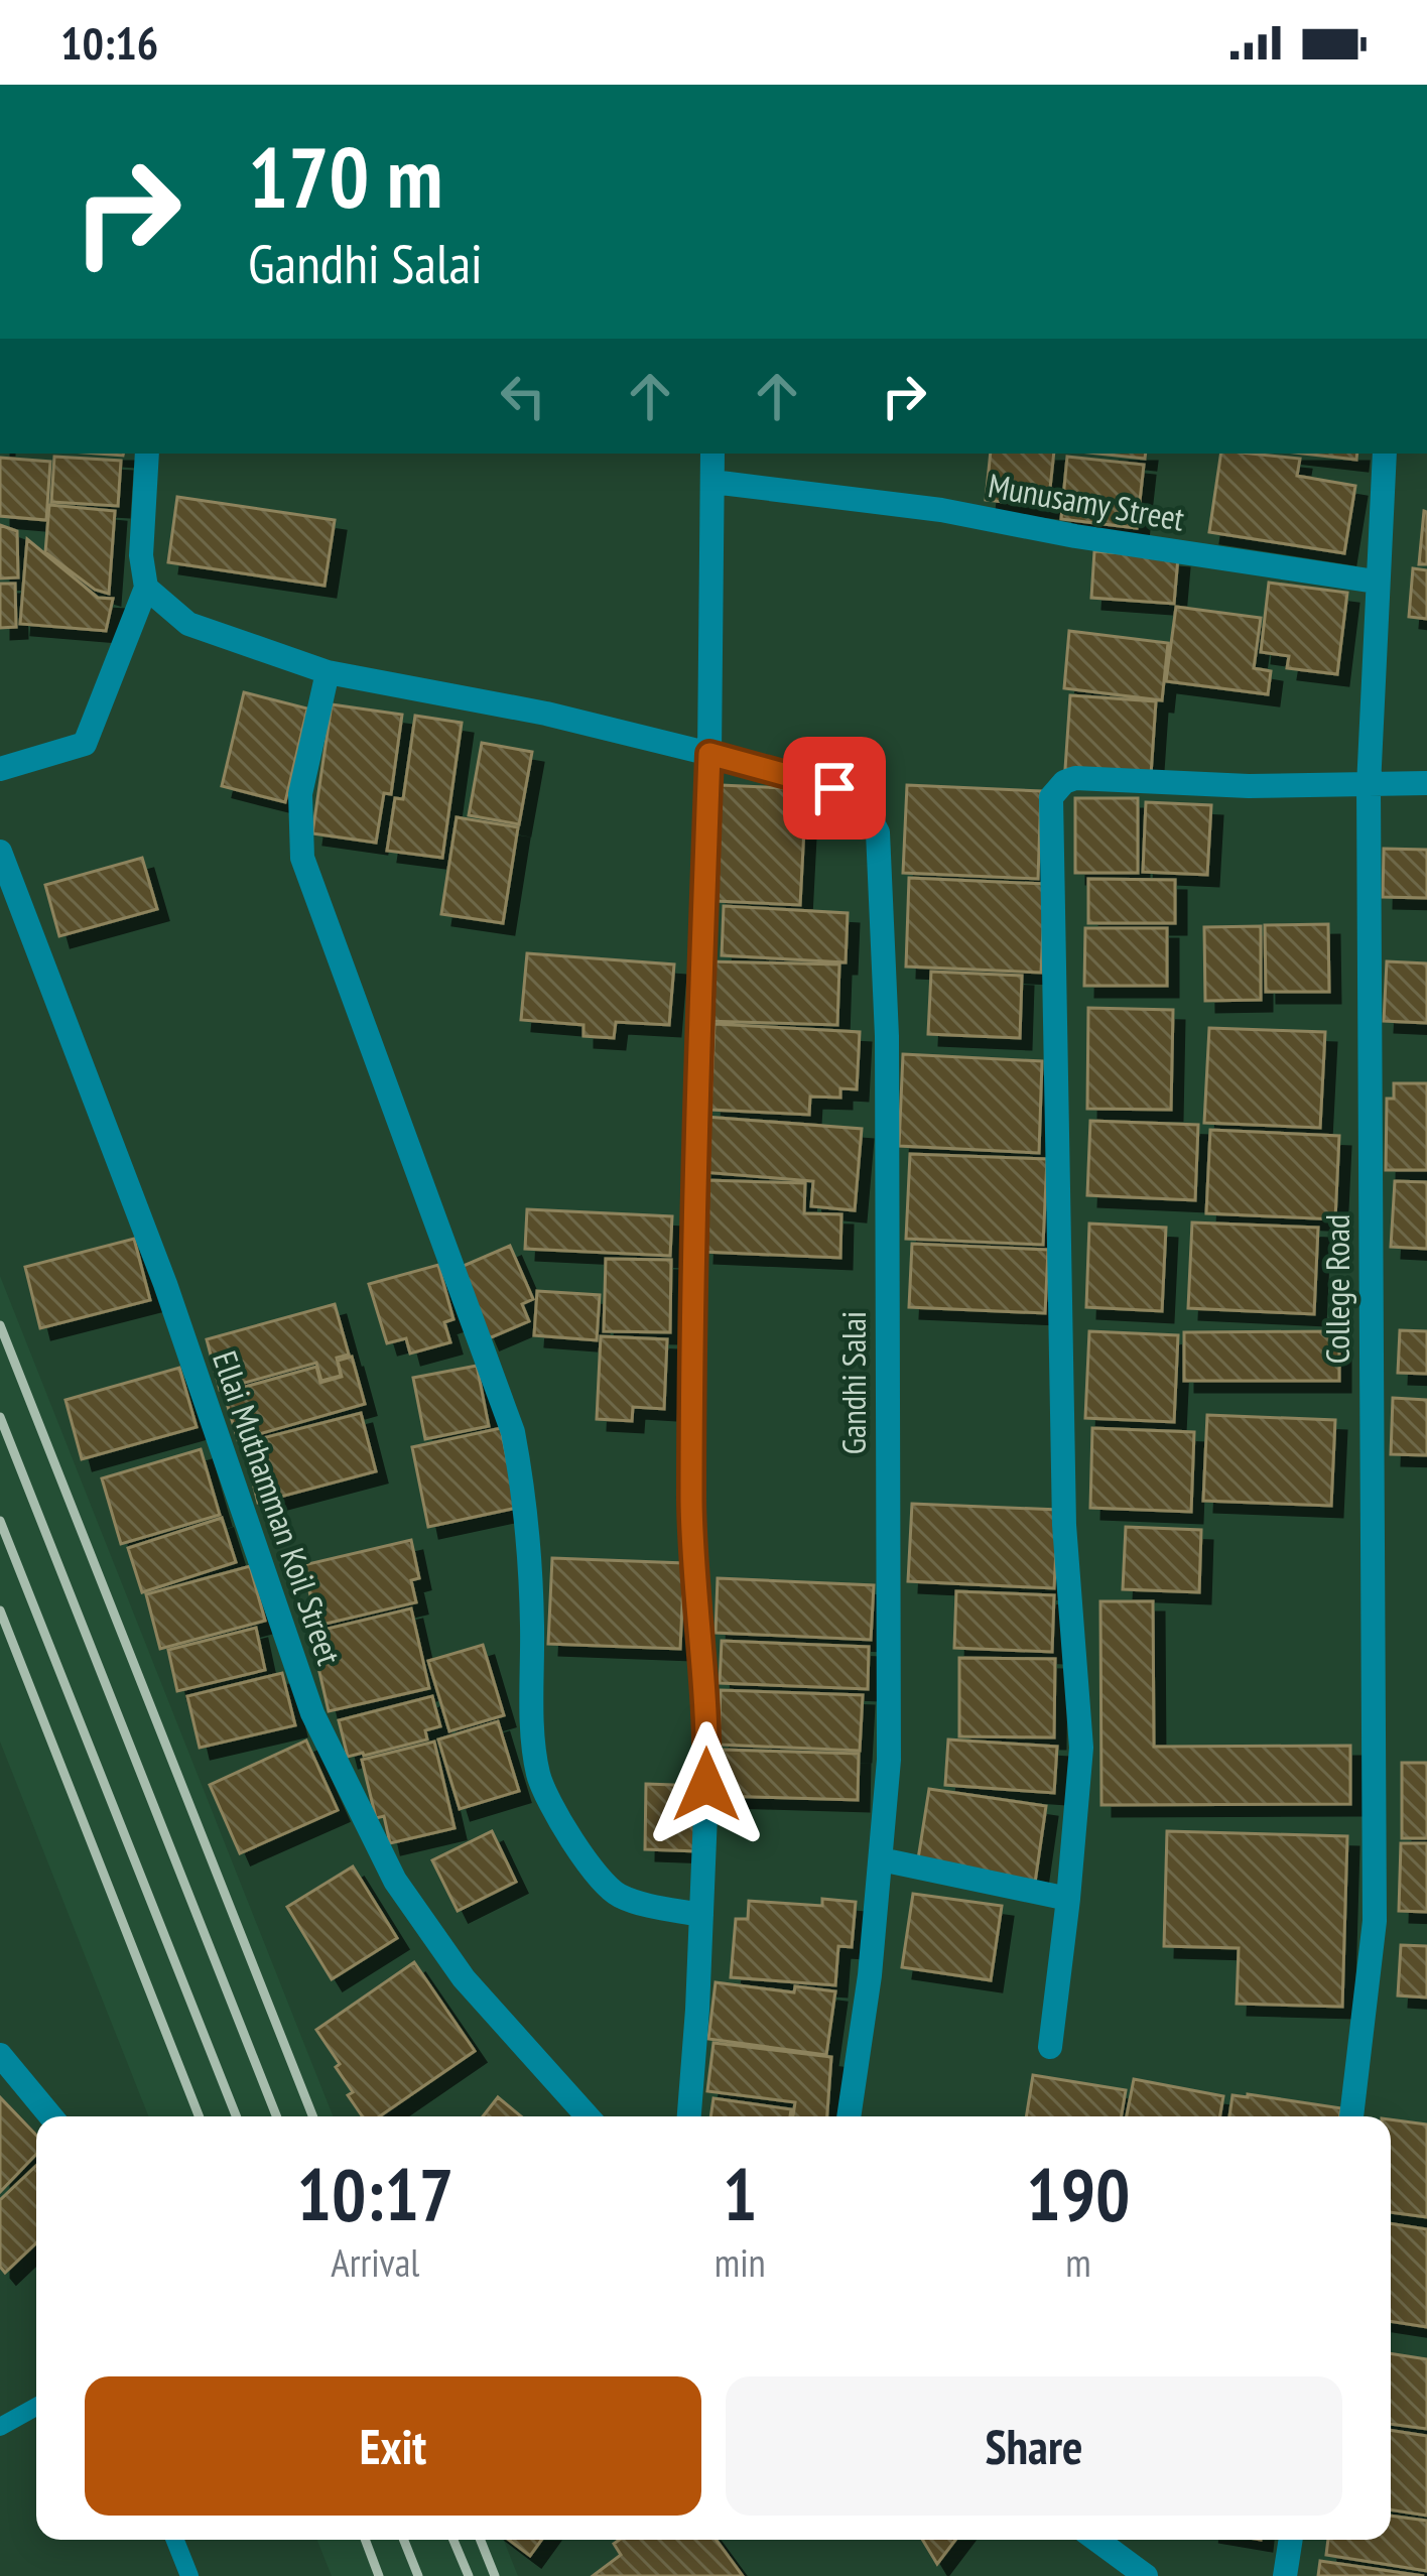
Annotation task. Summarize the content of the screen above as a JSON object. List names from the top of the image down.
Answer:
{
  "streets": {
    "street": [
      "Munusamy Street",
      "College Road",
      "Gandhi Salai",
      "Ellai Muthamman Koil Street"
    ]
  },
  "crossings": [
    ["Munusamy Street", "College Road"]
  ],
  "page": {
    "status": "10:16",
    "turn": ["170 m", "Gandhi Salai"],
    "eta": [
      "10:17",
      "Arrival",
      "1",
      "min",
      "190",
      "m"
    ],
    "buttons": ["Exit", "Share"]
  }
}
